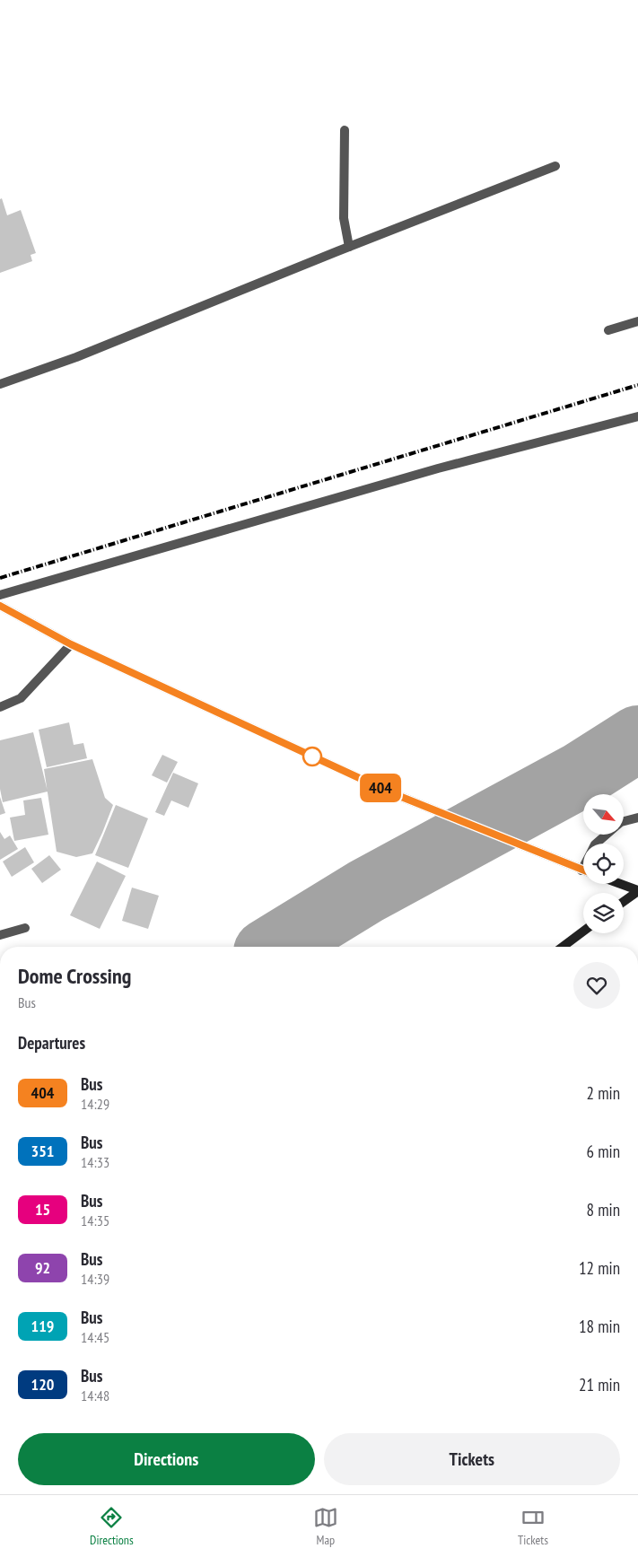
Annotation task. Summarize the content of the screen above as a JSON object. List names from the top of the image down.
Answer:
{
  "lines": ["bus line 404"],
  "north": "bottom right",
  "page": {
    "on_map": "404",
    "heading": [
      ["Dome Crossing", "Bus"],
      "Departures"
    ],
    "list": [
      {
        "mark": "404",
        "name": "Bus",
        "note": "14:29",
        "value": "2 min"
      },
      {
        "mark": "351",
        "name": "Bus",
        "note": "14:33",
        "value": "6 min"
      },
      {
        "mark": "15",
        "name": "Bus",
        "note": "14:35",
        "value": "8 min"
      },
      {
        "mark": "92",
        "name": "Bus",
        "note": "14:39",
        "value": "12 min"
      },
      {
        "mark": "119",
        "name": "Bus",
        "note": "14:45",
        "value": "18 min"
      },
      {
        "mark": "120",
        "name": "Bus",
        "note": "14:48",
        "value": "21 min"
      }
    ],
    "buttons": ["Directions", "Tickets"],
    "tabs": ["Directions", "Map", "Tickets"]
  }
}
